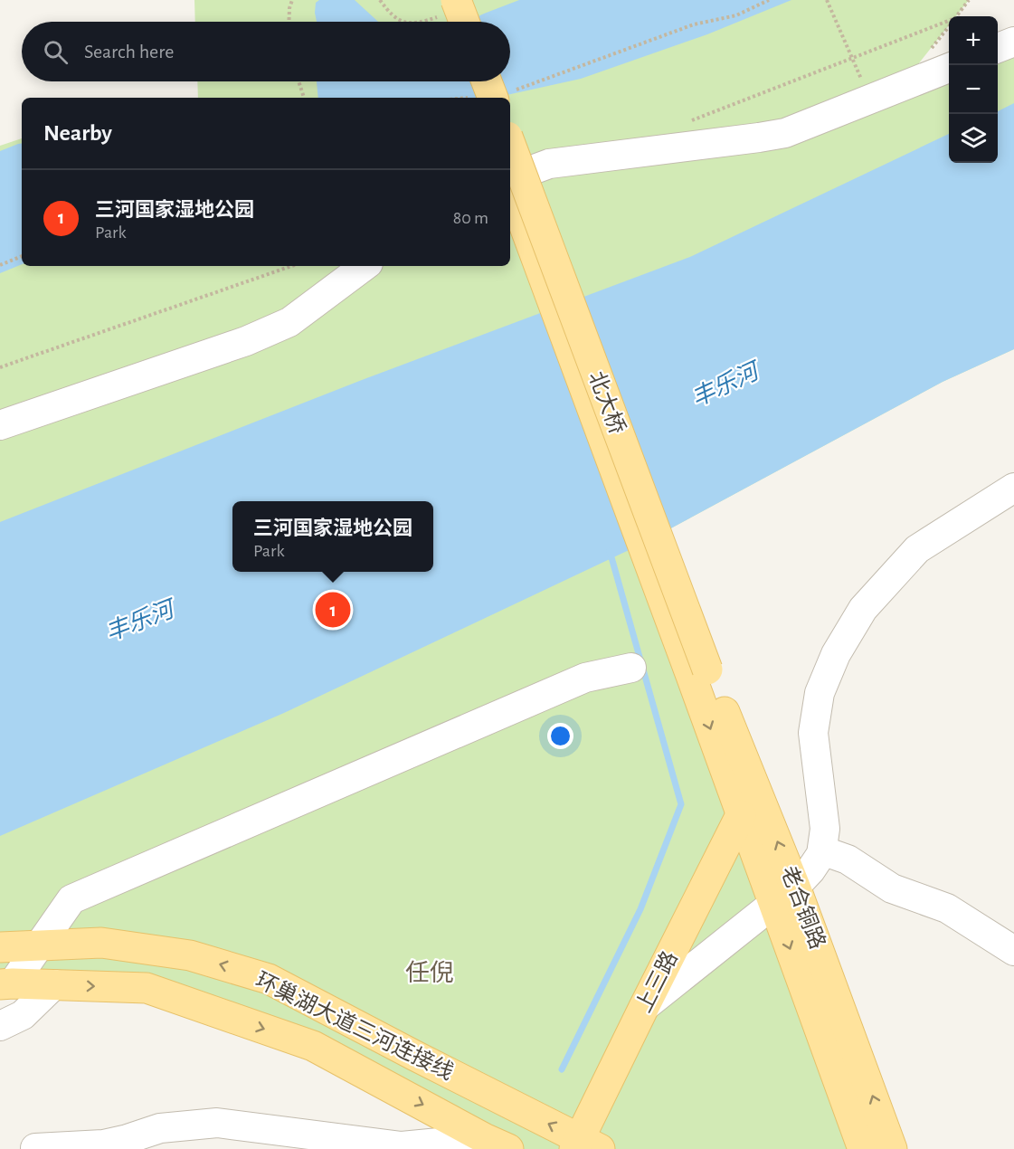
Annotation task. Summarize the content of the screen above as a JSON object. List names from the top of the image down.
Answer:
{
  "streets": {
    "main road": [
      "北大桥",
      "老合铜路",
      "上三路",
      "环巢湖大道三河连接线"
    ]
  },
  "crossings": [
    ["北大桥", "老合铜路"],
    ["老合铜路", "上三路"],
    ["上三路", "环巢湖大道三河连接线"]
  ],
  "districts": ["任倪"],
  "water": ["丰乐河"],
  "page": {
    "map_buttons": ["+", "−"],
    "search": "Search here",
    "heading": "Nearby",
    "list": [
      {
        "mark": "1",
        "name": "三河国家湿地公园",
        "note": "Park",
        "value": "80 m"
      }
    ],
    "popup": ["三河国家湿地公园", "Park"],
    "pins": "1"
  }
}
